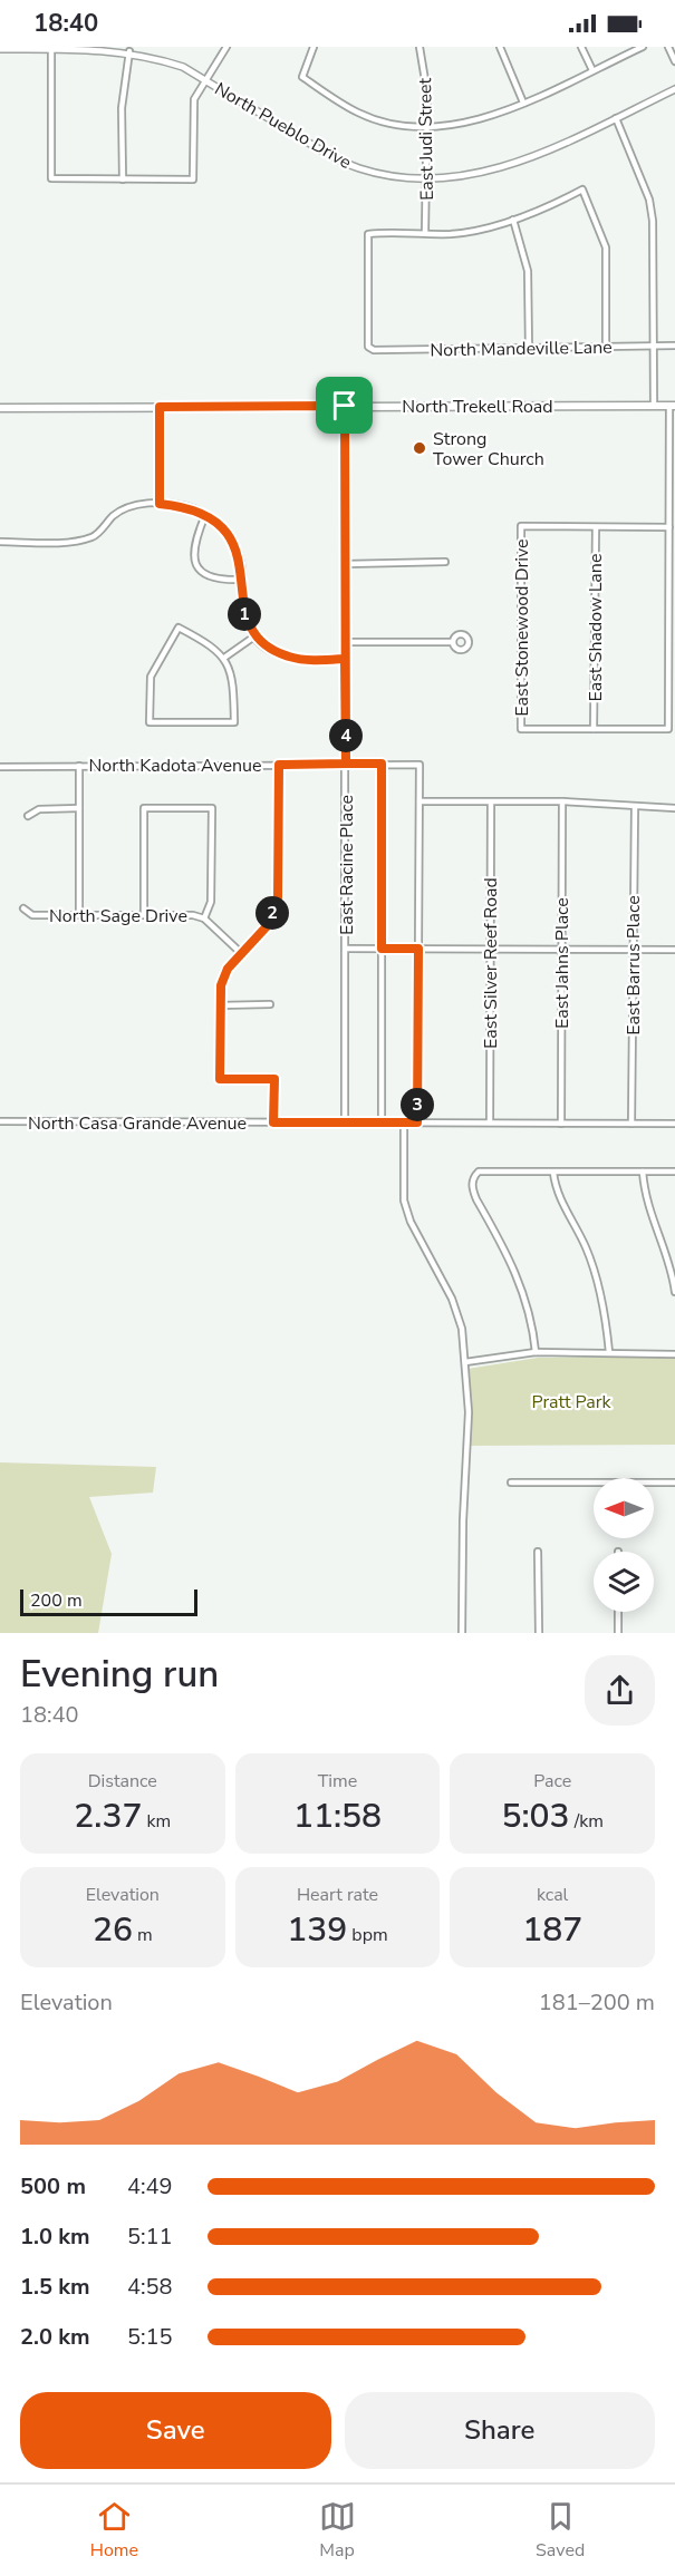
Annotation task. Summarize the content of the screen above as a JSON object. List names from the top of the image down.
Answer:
{
  "streets": {
    "main road": ["North Trekell Road"],
    "street": [
      "North Pueblo Drive",
      "East Judi Street",
      "North Mandeville Lane",
      "East Stonewood Drive",
      "East Shadow Lane",
      "North Kadota Avenue",
      "East Racine Place",
      "North Sage Drive",
      "East Silver Reef Road",
      "East Jahns Place",
      "East Barrus Place",
      "North Casa Grande Avenue"
    ]
  },
  "crossings": [
    ["North Pueblo Drive", "East Judi Street"],
    ["East Judi Street", "North Mandeville Lane"],
    ["North Trekell Road", "East Racine Place"],
    ["East Stonewood Drive", "East Shadow Lane"],
    ["North Kadota Avenue", "East Racine Place"],
    ["East Racine Place", "North Casa Grande Avenue"],
    ["East Silver Reef Road", "North Casa Grande Avenue"],
    ["East Jahns Place", "North Casa Grande Avenue"],
    ["East Barrus Place", "North Casa Grande Avenue"]
  ],
  "parks": ["Pratt Park"],
  "places": ["Strong Tower Church"],
  "scale_bar": "200 m",
  "north": "left",
  "page": {
    "status": "18:40",
    "pins": [
      "1",
      "4",
      "2",
      "3"
    ],
    "scale": "200 m",
    "heading": ["Evening run", "18:40"],
    "stats": [
      ["Distance", "2.37 km"],
      ["Time", "11:58"],
      ["Pace", "5:03 /km"],
      ["Elevation", "26 m"],
      ["Heart rate", "139 bpm"],
      ["kcal", "187"]
    ],
    "chart": ["Elevation", "181–200 m"],
    "list": [
      {
        "name": "500 m",
        "note": "4:49"
      },
      {
        "name": "1.0 km",
        "note": "5:11"
      },
      {
        "name": "1.5 km",
        "note": "4:58"
      },
      {
        "name": "2.0 km",
        "note": "5:15"
      }
    ],
    "buttons": ["Save", "Share"],
    "tabs": ["Home", "Map", "Saved"]
  }
}
